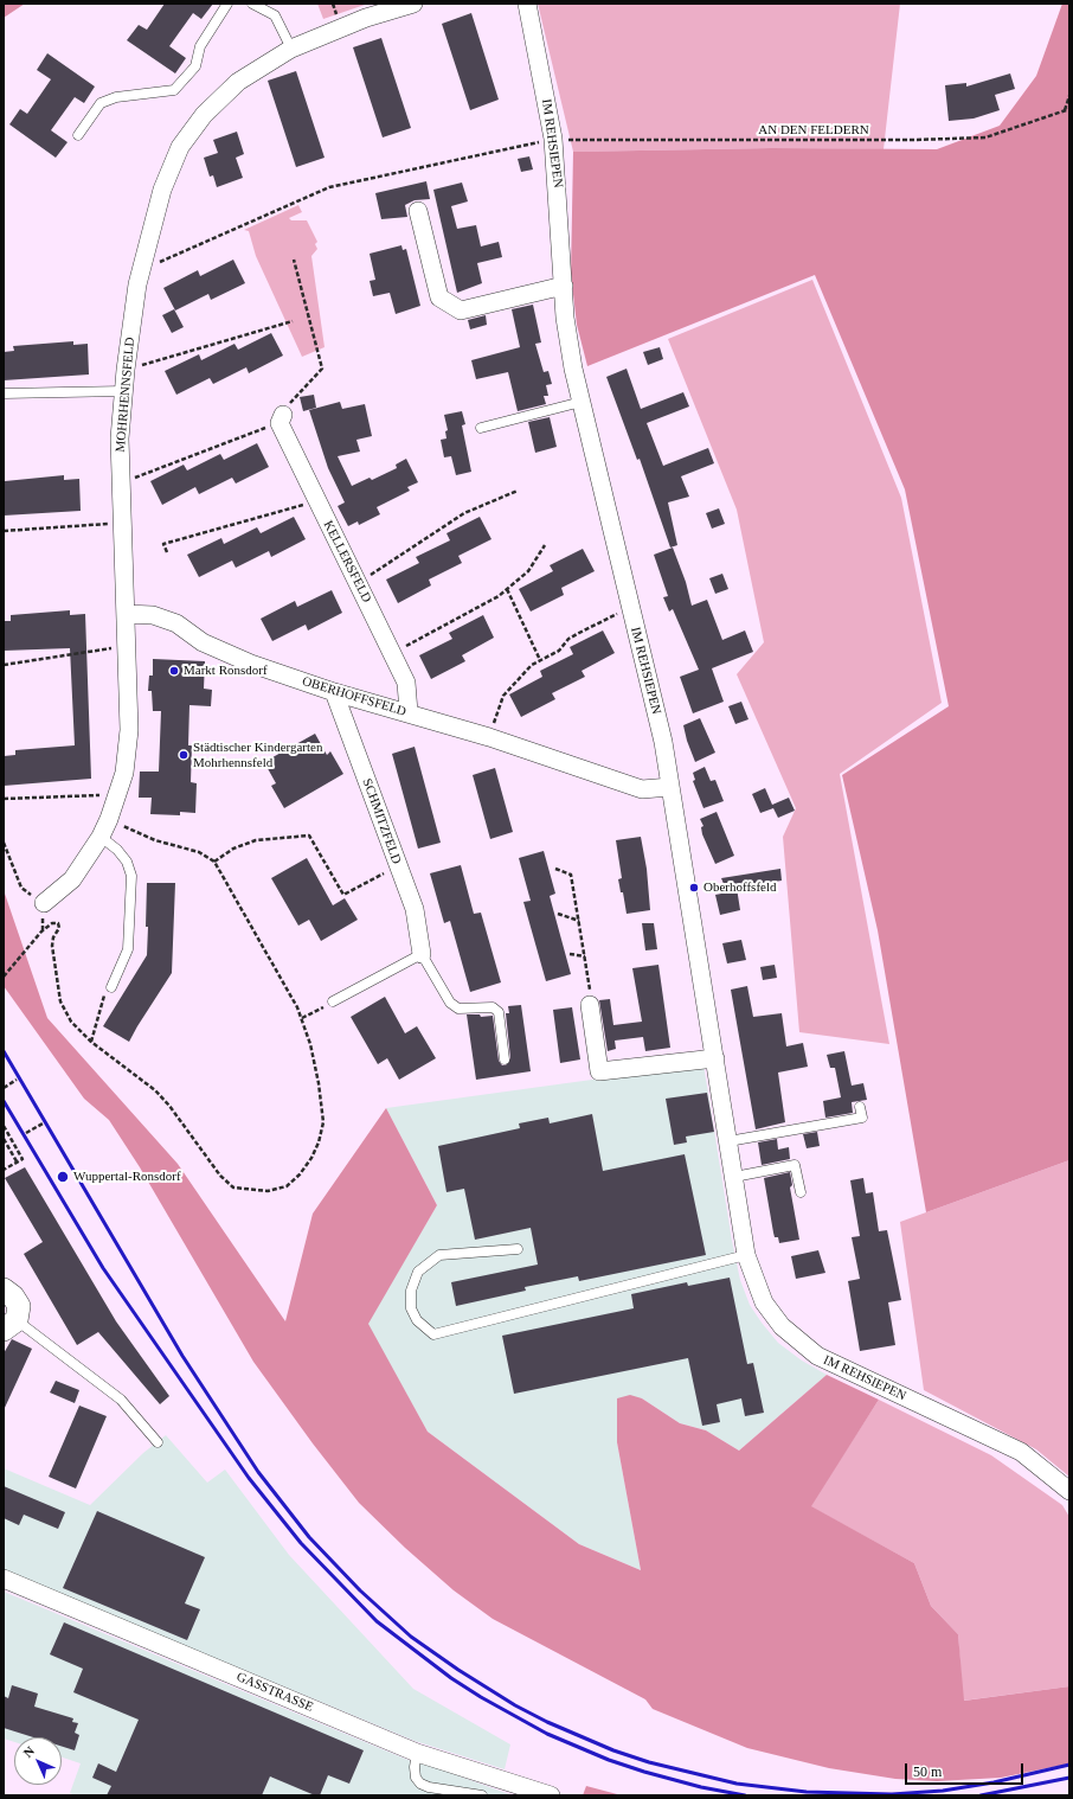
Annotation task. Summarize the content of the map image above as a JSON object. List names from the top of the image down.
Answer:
{
  "streets": {
    "street": [
      "IM REHSIEPEN",
      "MOHRHENNSFELD",
      "KELLERSFELD",
      "OBERHOFFSFELD",
      "SCHMITZFELD",
      "GASSTRASSE"
    ],
    "path": ["AN DEN FELDERN"]
  },
  "crossings": [
    ["AN DEN FELDERN", "IM REHSIEPEN"],
    ["AN DEN FELDERN", "MOHRHENNSFELD"],
    ["IM REHSIEPEN", "OBERHOFFSFELD"],
    ["MOHRHENNSFELD", "OBERHOFFSFELD"],
    ["KELLERSFELD", "OBERHOFFSFELD"],
    ["OBERHOFFSFELD", "SCHMITZFELD"]
  ],
  "places": [
    "Markt Ronsdorf",
    "Städtischer Kindergarten Mohrhennsfeld",
    "Oberhoffsfeld",
    "Wuppertal-Ronsdorf"
  ],
  "scale_bar": "50 m",
  "north": "top left"
}
